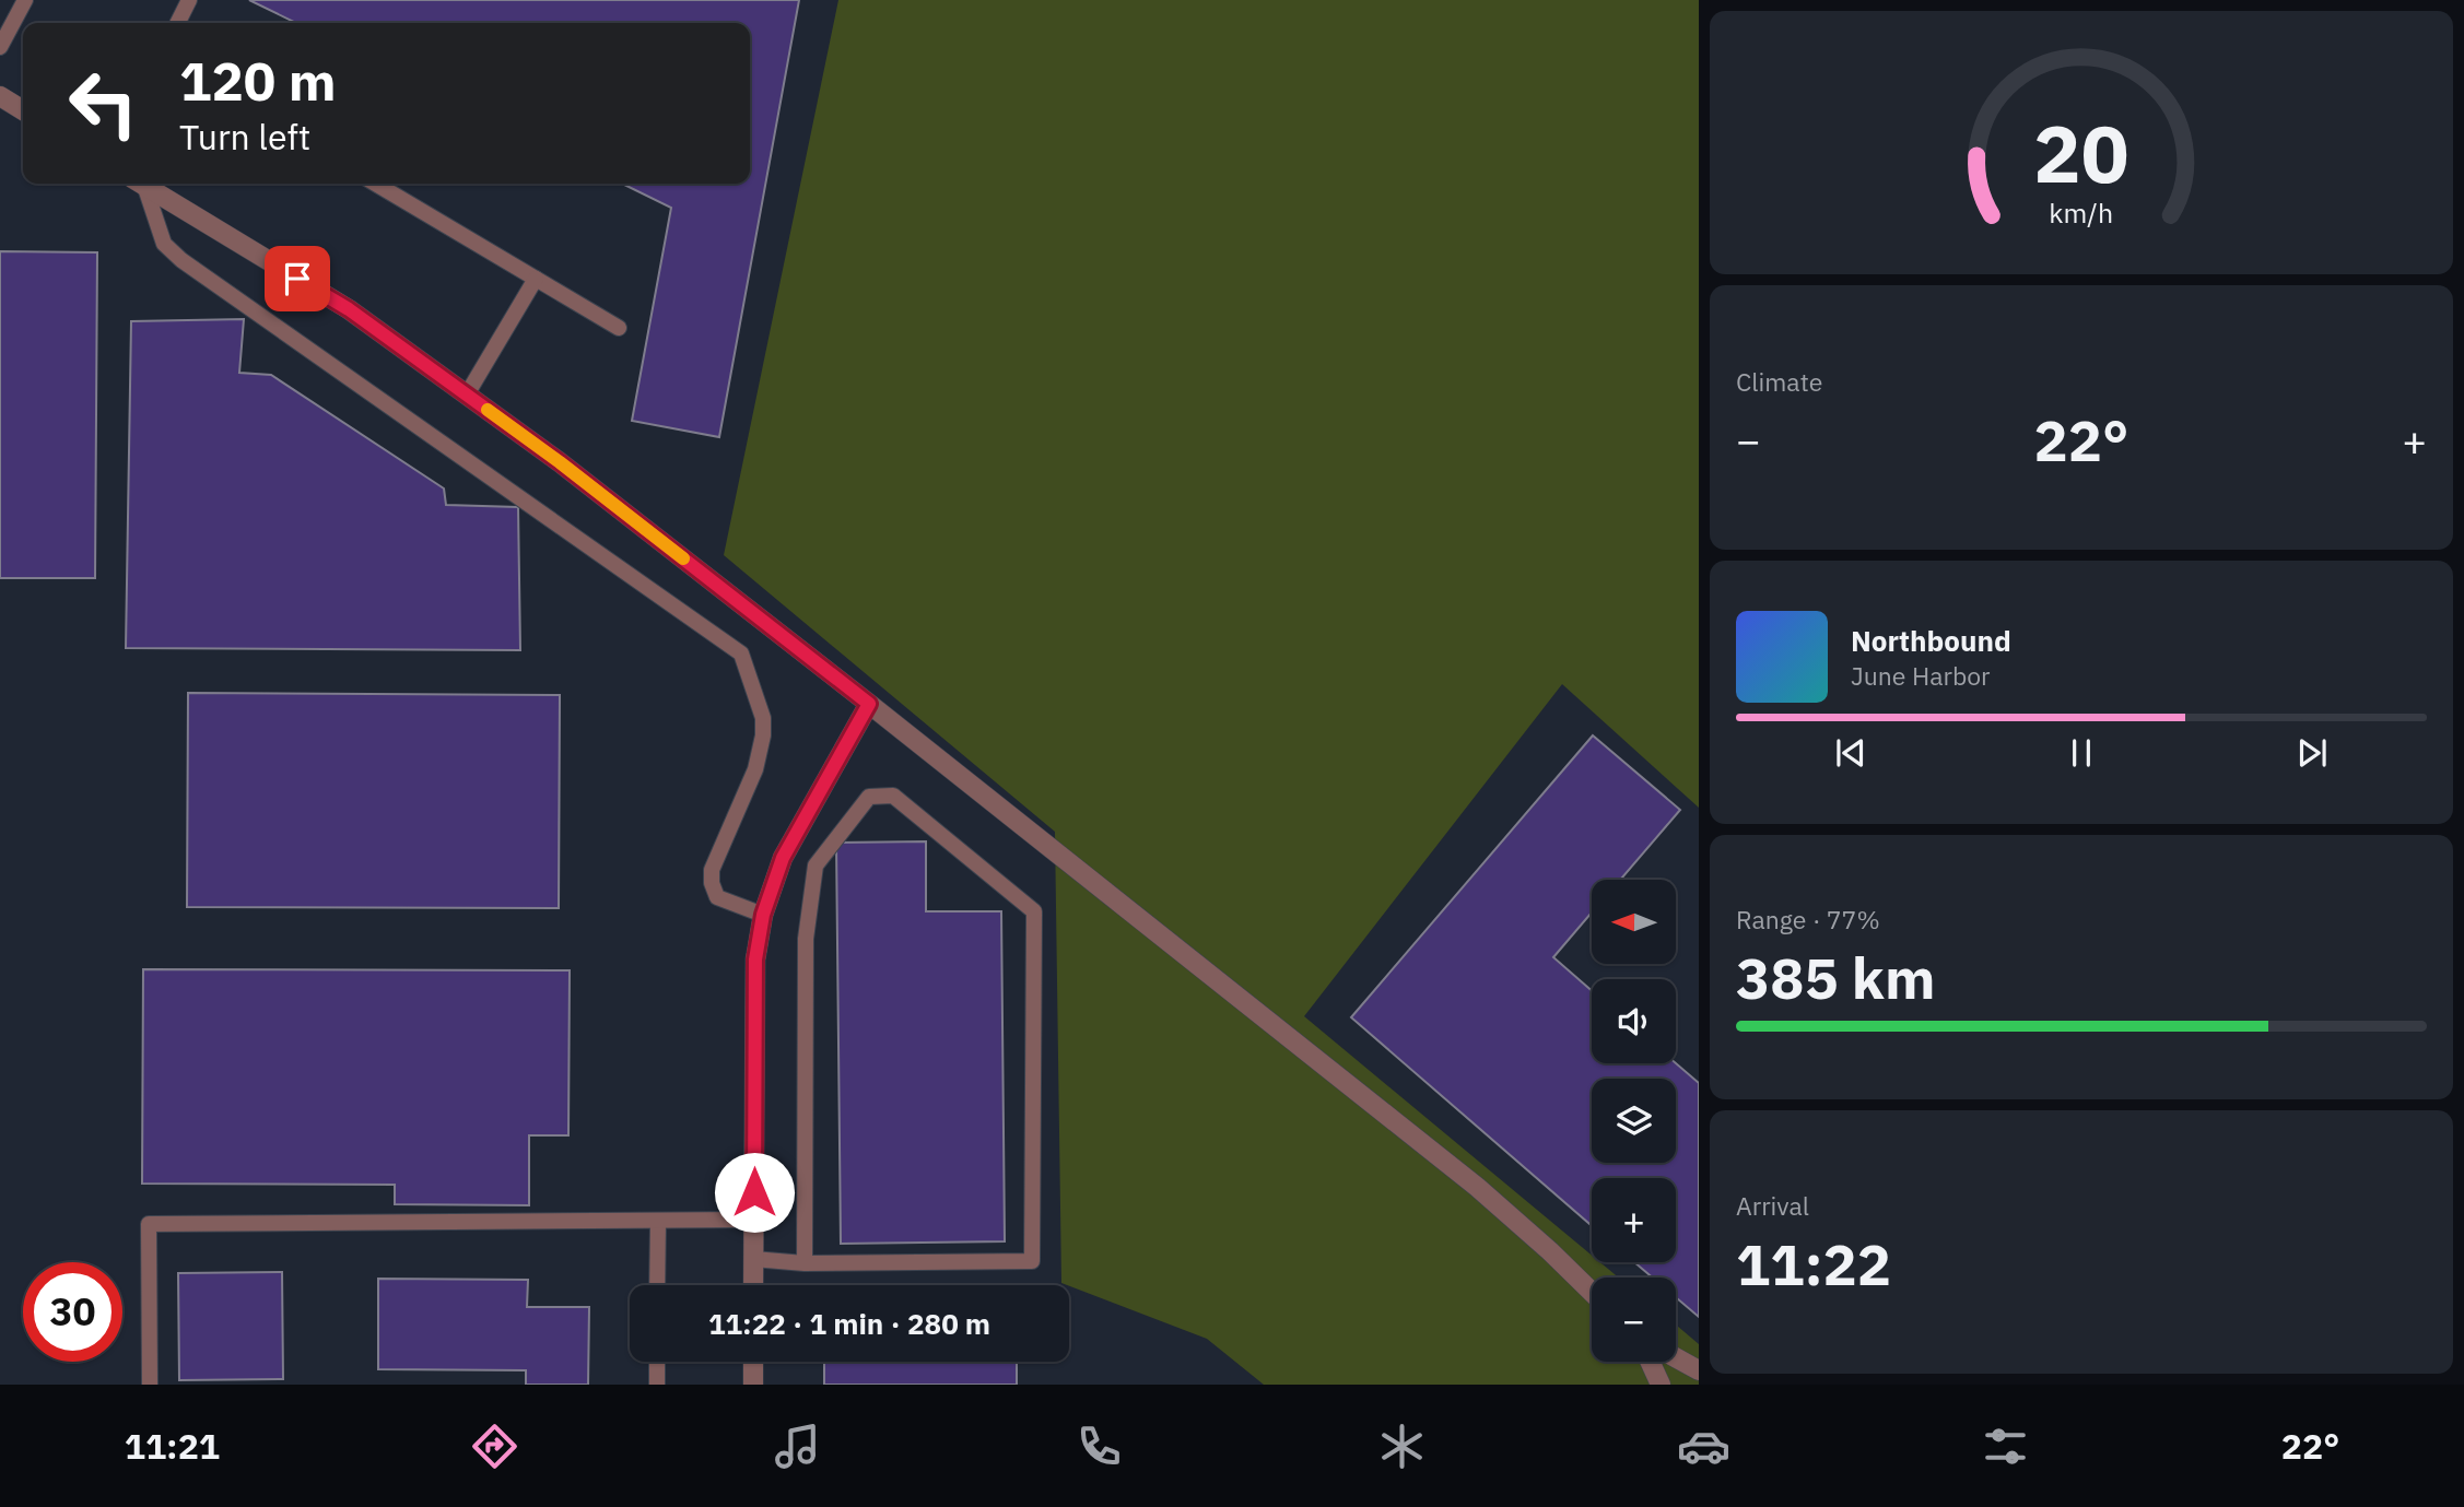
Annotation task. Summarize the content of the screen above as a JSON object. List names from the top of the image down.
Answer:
{
  "north": "left",
  "page": {
    "turn": ["120 m", "Turn left"],
    "tile": [
      "Climate",
      ["Range · 77%", "385 km"],
      ["Arrival", "11:22"]
    ],
    "heat": ["−", "22°", "+"],
    "song": ["Northbound", "June Harbor"],
    "map_buttons": ["+", "−"],
    "limit": "30",
    "trip": "11:22 · 1 min · 280 m",
    "tabs": ["11:21", "22°"],
    "gauge": ["20", "km/h"]
  }
}
